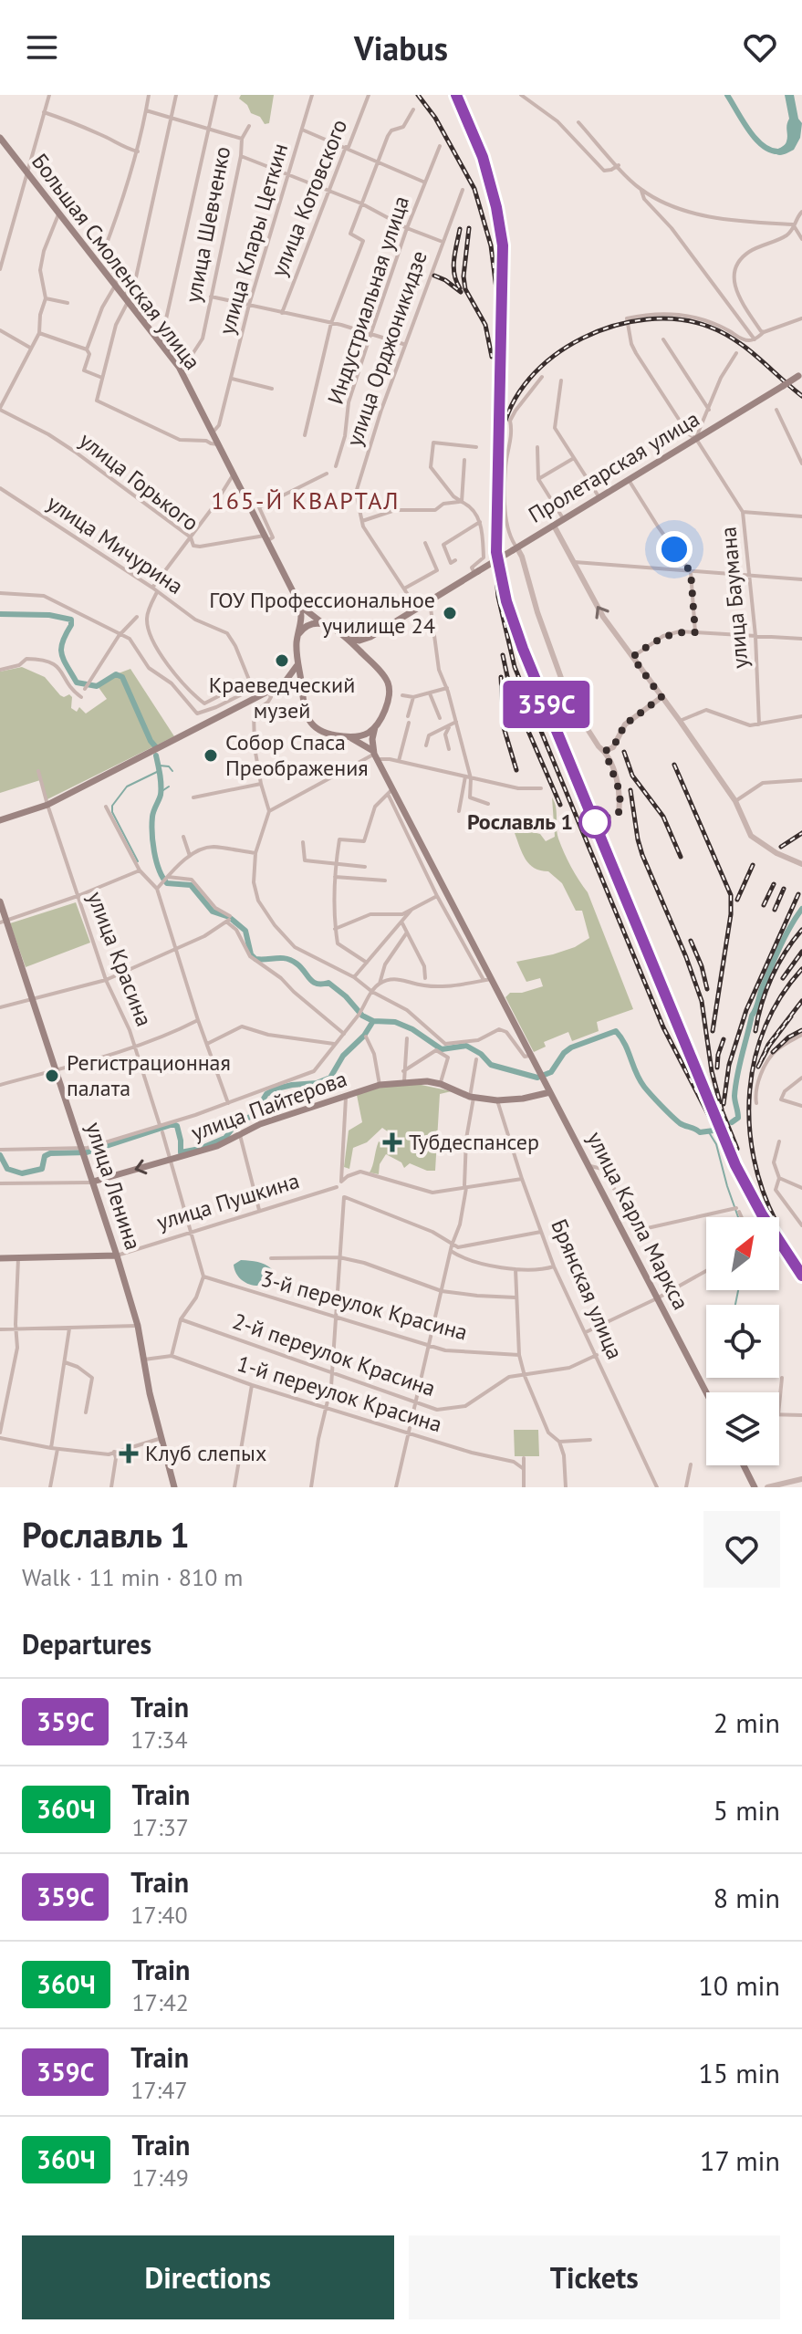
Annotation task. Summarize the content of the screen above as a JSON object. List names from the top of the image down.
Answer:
{
  "streets": {
    "main road": [
      "Большая Смоленская улица",
      "Пролетарская улица",
      "улица Пайтерова",
      "улица Ленина",
      "улица Пушкина",
      "улица Карла Маркса"
    ],
    "street": [
      "улица Котовского",
      "улица Шевченко",
      "улица Клары Цеткин",
      "Индустриальная улица",
      "улица Орджоникидзе",
      "улица Горького",
      "улица Мичурина",
      "улица Баумана",
      "улица Красина",
      "Брянская улица",
      "3-й переулок Красина",
      "2-й переулок Красина",
      "1-й переулок Красина"
    ]
  },
  "crossings": [
    ["улица Шевченко", "Большая Смоленская улица"],
    ["улица Клары Цеткин", "Большая Смоленская улица"],
    ["Большая Смоленская улица", "улица Горького"],
    ["Пролетарская улица", "улица Баумана"],
    ["улица Пайтерова", "улица Ленина"],
    ["улица Пайтерова", "улица Карла Маркса"],
    ["улица Пайтерова", "Брянская улица"],
    ["улица Ленина", "улица Пушкина"],
    ["улица Ленина", "1-й переулок Красина"],
    ["Брянская улица", "2-й переулок Красина"]
  ],
  "districts": ["165-Й КВАРТАЛ"],
  "places": {
    "other": [
      "ГОУ Профессиональное училище 24",
      "Краеведческий музей",
      "Собор Спаса Преображения",
      "Рославль 1",
      "Регистрационная палата"
    ],
    "health": ["Тубдеспансер", "Клуб слепых"]
  },
  "north": "top right",
  "page": {
    "header": "Viabus",
    "on_map": "359С",
    "heading": [
      ["Рославль 1", "Walk · 11 min · 810 m"],
      "Departures"
    ],
    "list": [
      {
        "mark": "359С",
        "name": "Train",
        "note": "17:34",
        "value": "2 min"
      },
      {
        "mark": "360Ч",
        "name": "Train",
        "note": "17:37",
        "value": "5 min"
      },
      {
        "mark": "359С",
        "name": "Train",
        "note": "17:40",
        "value": "8 min"
      },
      {
        "mark": "360Ч",
        "name": "Train",
        "note": "17:42",
        "value": "10 min"
      },
      {
        "mark": "359С",
        "name": "Train",
        "note": "17:47",
        "value": "15 min"
      },
      {
        "mark": "360Ч",
        "name": "Train",
        "note": "17:49",
        "value": "17 min"
      }
    ],
    "buttons": ["Directions", "Tickets"]
  }
}
